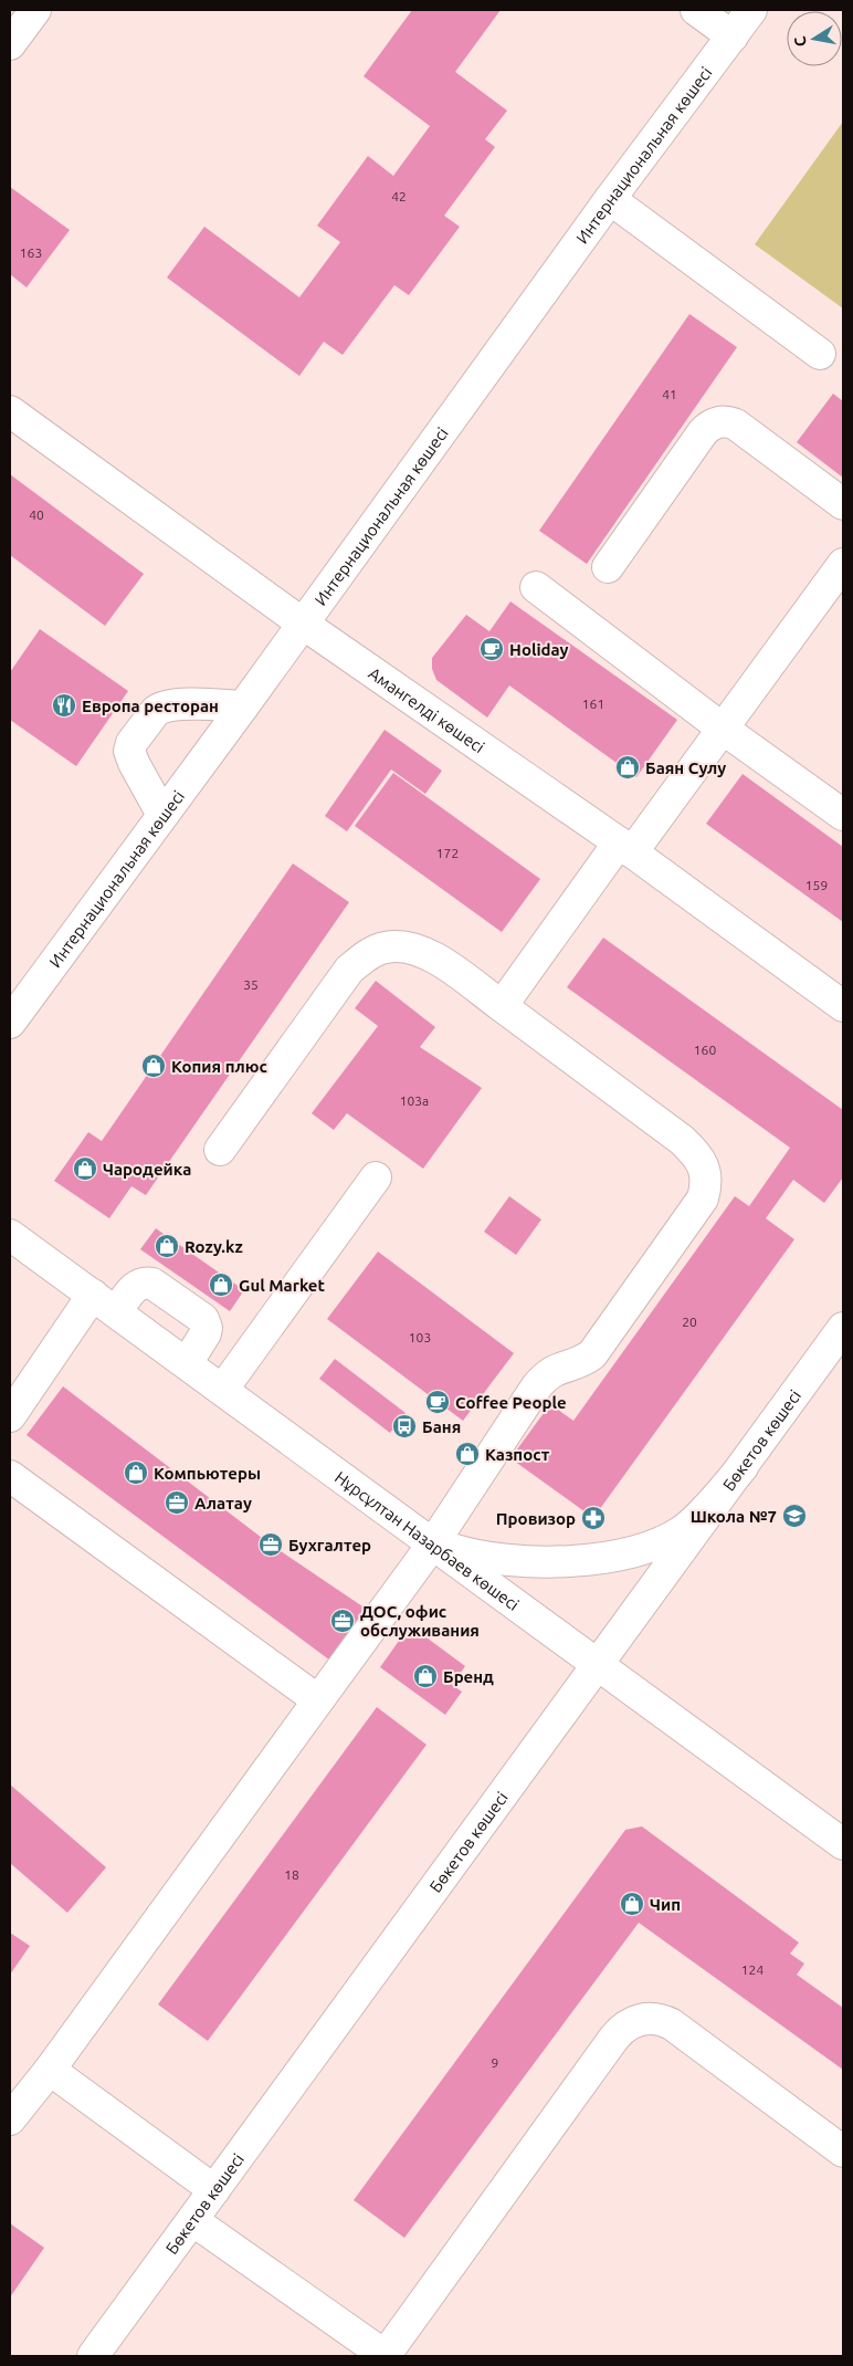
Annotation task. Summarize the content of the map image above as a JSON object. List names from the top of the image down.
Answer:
{
  "streets": {
    "main road": [
      "Интернациональная көшесі",
      "Амангелді көшесі",
      "Бөкетов көшесі",
      "Нұрсұлтан Назарбаев көшесі"
    ]
  },
  "crossings": [
    ["Интернациональная көшесі", "Амангелді көшесі"],
    ["Бөкетов көшесі", "Нұрсұлтан Назарбаев көшесі"]
  ],
  "places": {
    "cafe": ["Holiday", "Coffee People"],
    "restaurant": ["Европа ресторан"],
    "shop": [
      "Баян Сулу",
      "Копия плюс",
      "Чародейка",
      "Rozy.kz",
      "Gul Market",
      "Казпост",
      "Компьютеры",
      "Бренд",
      "Чип"
    ],
    "bus stop": ["Баня"],
    "office": ["Алатау", "Бухгалтер", "ДОС, офис обслуживания"],
    "school or university": ["Школа №7"],
    "pharmacy": ["Провизор"]
  },
  "house_numbers": [
    "42",
    "163",
    "41",
    "40",
    "161",
    "172",
    "159",
    "35",
    "160",
    "103а",
    "20",
    "103",
    "18",
    "124",
    "9"
  ],
  "north": "left"
}
